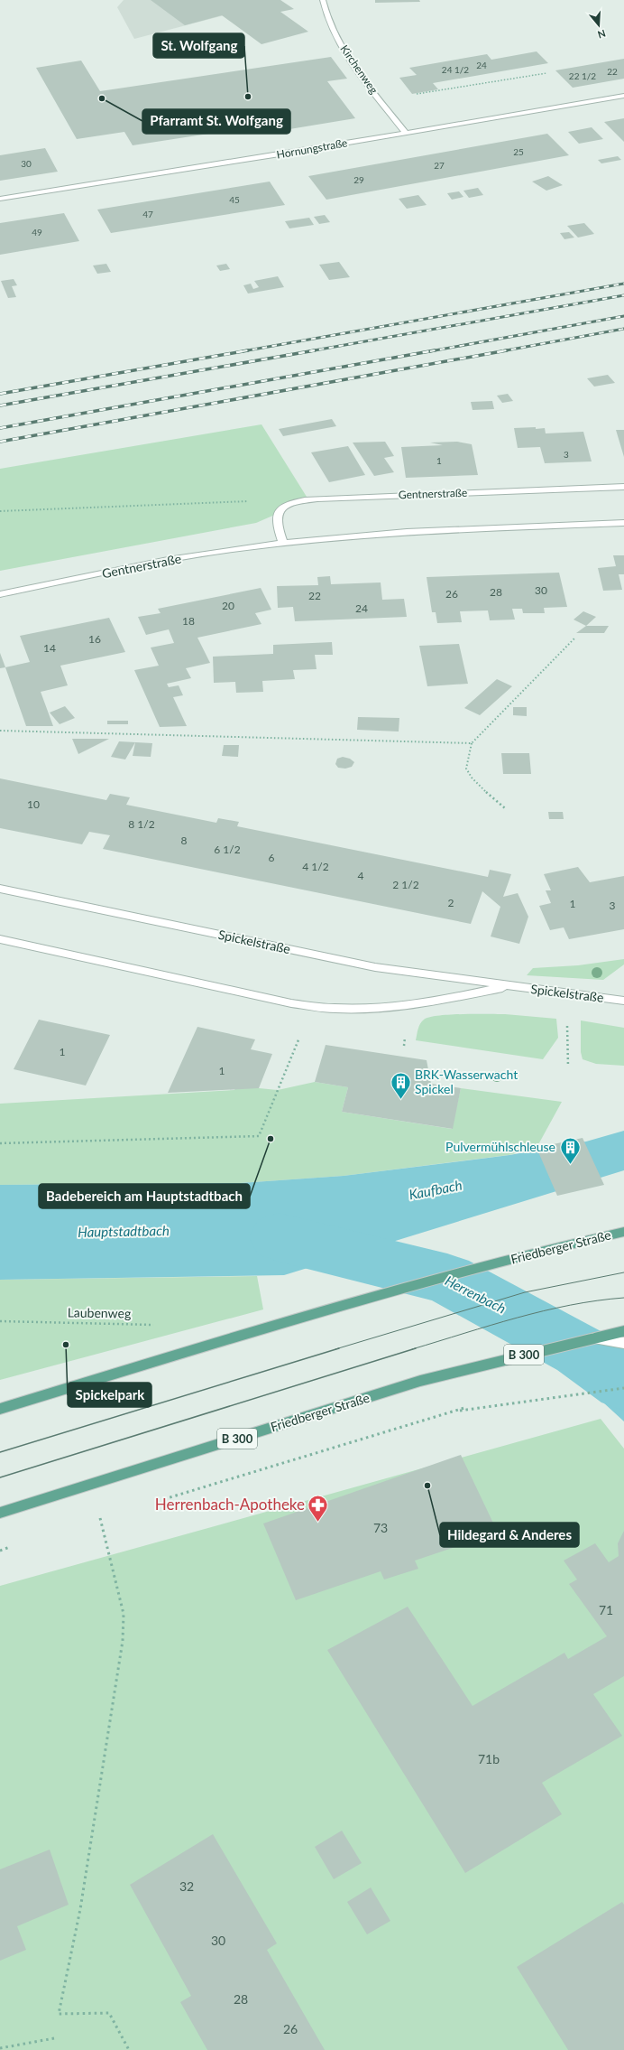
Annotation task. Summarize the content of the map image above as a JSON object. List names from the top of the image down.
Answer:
{
  "streets": {
    "main road": ["Friedberger Straße", "B 300"],
    "street": [
      "Kirchenweg",
      "Hornungstraße",
      "Gentnerstraße",
      "Spickelstraße"
    ],
    "path": ["Laubenweg"]
  },
  "crossings": [
    ["Kirchenweg", "Hornungstraße"]
  ],
  "water": ["Kaufbach", "Hauptstadtbach", "Herrenbach"],
  "places": {
    "other": [
      "St. Wolfgang",
      "Pfarramt St. Wolfgang",
      "Badebereich am Hauptstadtbach",
      "Spickelpark",
      "Hildegard & Anderes"
    ],
    "building": ["BRK-Wasserwacht Spickel", "Pulvermühlschleuse"],
    "pharmacy": ["Herrenbach-Apotheke"]
  },
  "house_numbers": [
    "24",
    "24 1/2",
    "22",
    "22 1/2",
    "25",
    "30",
    "27",
    "29",
    "45",
    "47",
    "49",
    "3",
    "1",
    "30",
    "28",
    "26",
    "22",
    "20",
    "24",
    "18",
    "16",
    "14",
    "10",
    "8 1/2",
    "8",
    "6 1/2",
    "6",
    "4 1/2",
    "4",
    "2 1/2",
    "2",
    "1",
    "3",
    "1",
    "1",
    "73",
    "71",
    "71b",
    "32",
    "30",
    "28",
    "26"
  ],
  "north": "bottom"
}
